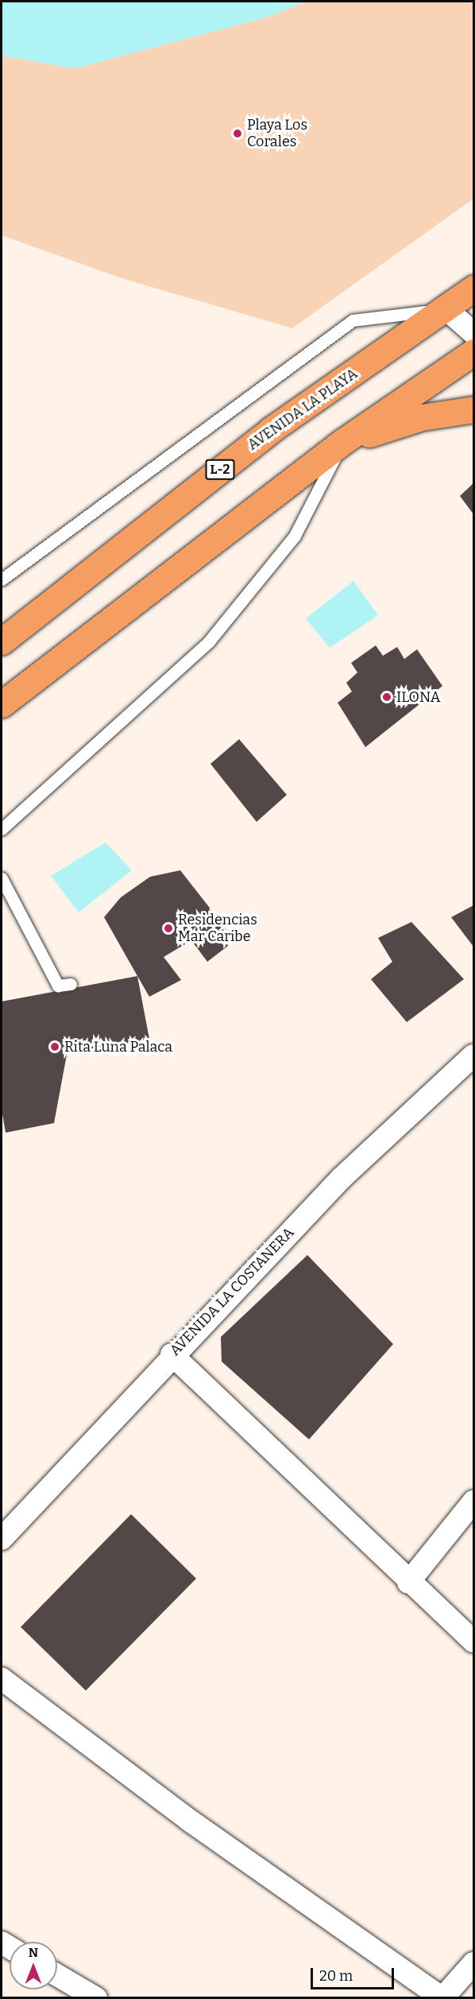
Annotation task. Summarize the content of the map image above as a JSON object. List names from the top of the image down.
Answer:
{
  "streets": {
    "main road": ["AVENIDA LA PLAYA", "L-2"],
    "street": ["AVENIDA LA COSTANERA"]
  },
  "places": [
    "Playa Los Corales",
    "ILONA",
    "Residencias Mar Caribe",
    "Rita Luna Palaca"
  ],
  "scale_bar": "20 m",
  "north": "top"
}
